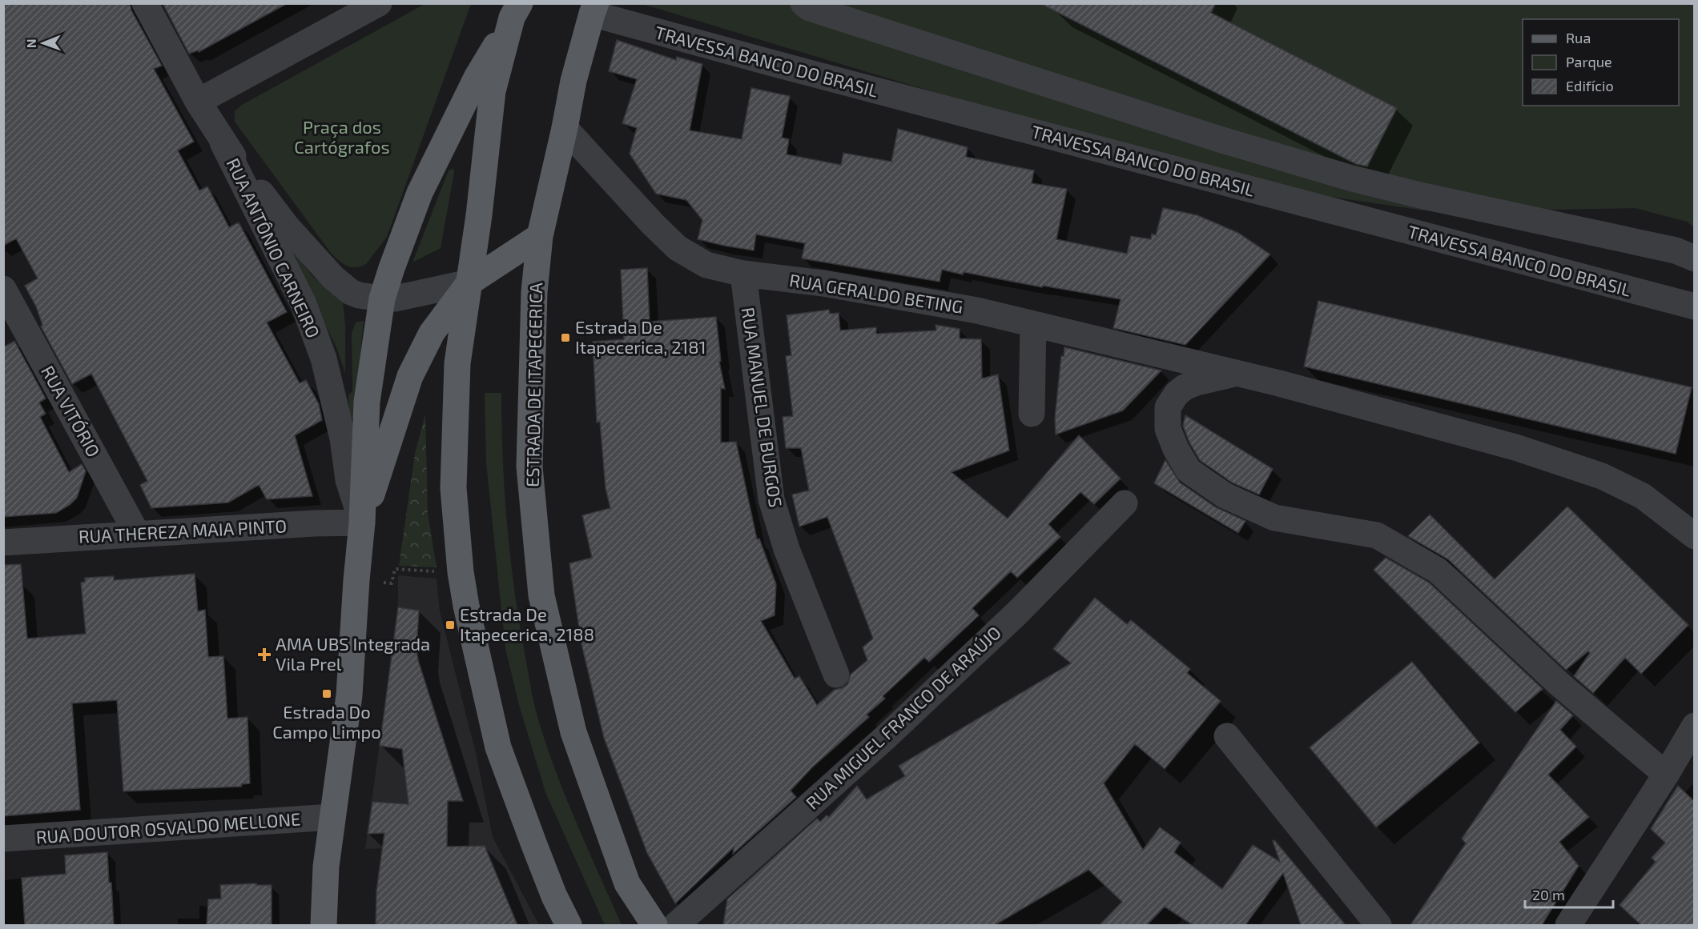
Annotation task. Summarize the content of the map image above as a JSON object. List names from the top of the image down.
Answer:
{
  "streets": {
    "main road": ["ESTRADA DE ITAPECERICA"],
    "street": [
      "TRAVESSA BANCO DO BRASIL",
      "RUA ANTÔNIO CARNEIRO",
      "RUA GERALDO BETING",
      "RUA MANUEL DE BURGOS",
      "RUA VITÓRIO",
      "RUA THEREZA MAIA PINTO",
      "RUA MIGUEL FRANCO DE ARAÚJO",
      "RUA DOUTOR OSVALDO MELLONE"
    ]
  },
  "crossings": [
    ["TRAVESSA BANCO DO BRASIL", "ESTRADA DE ITAPECERICA"],
    ["RUA ANTÔNIO CARNEIRO", "RUA THEREZA MAIA PINTO"],
    ["RUA GERALDO BETING", "ESTRADA DE ITAPECERICA"],
    ["RUA GERALDO BETING", "RUA MANUEL DE BURGOS"],
    ["RUA VITÓRIO", "RUA THEREZA MAIA PINTO"]
  ],
  "parks": ["Praça dos Cartógrafos"],
  "places": {
    "transit": ["Estrada De Itapecerica, 2181", "Estrada De Itapecerica, 2188", "Estrada Do Campo Limpo"],
    "health": ["AMA UBS Integrada Vila Prel"]
  },
  "legend": ["Rua", "Parque", "Edifício"],
  "scale_bar": "20 m",
  "north": "left"
}
